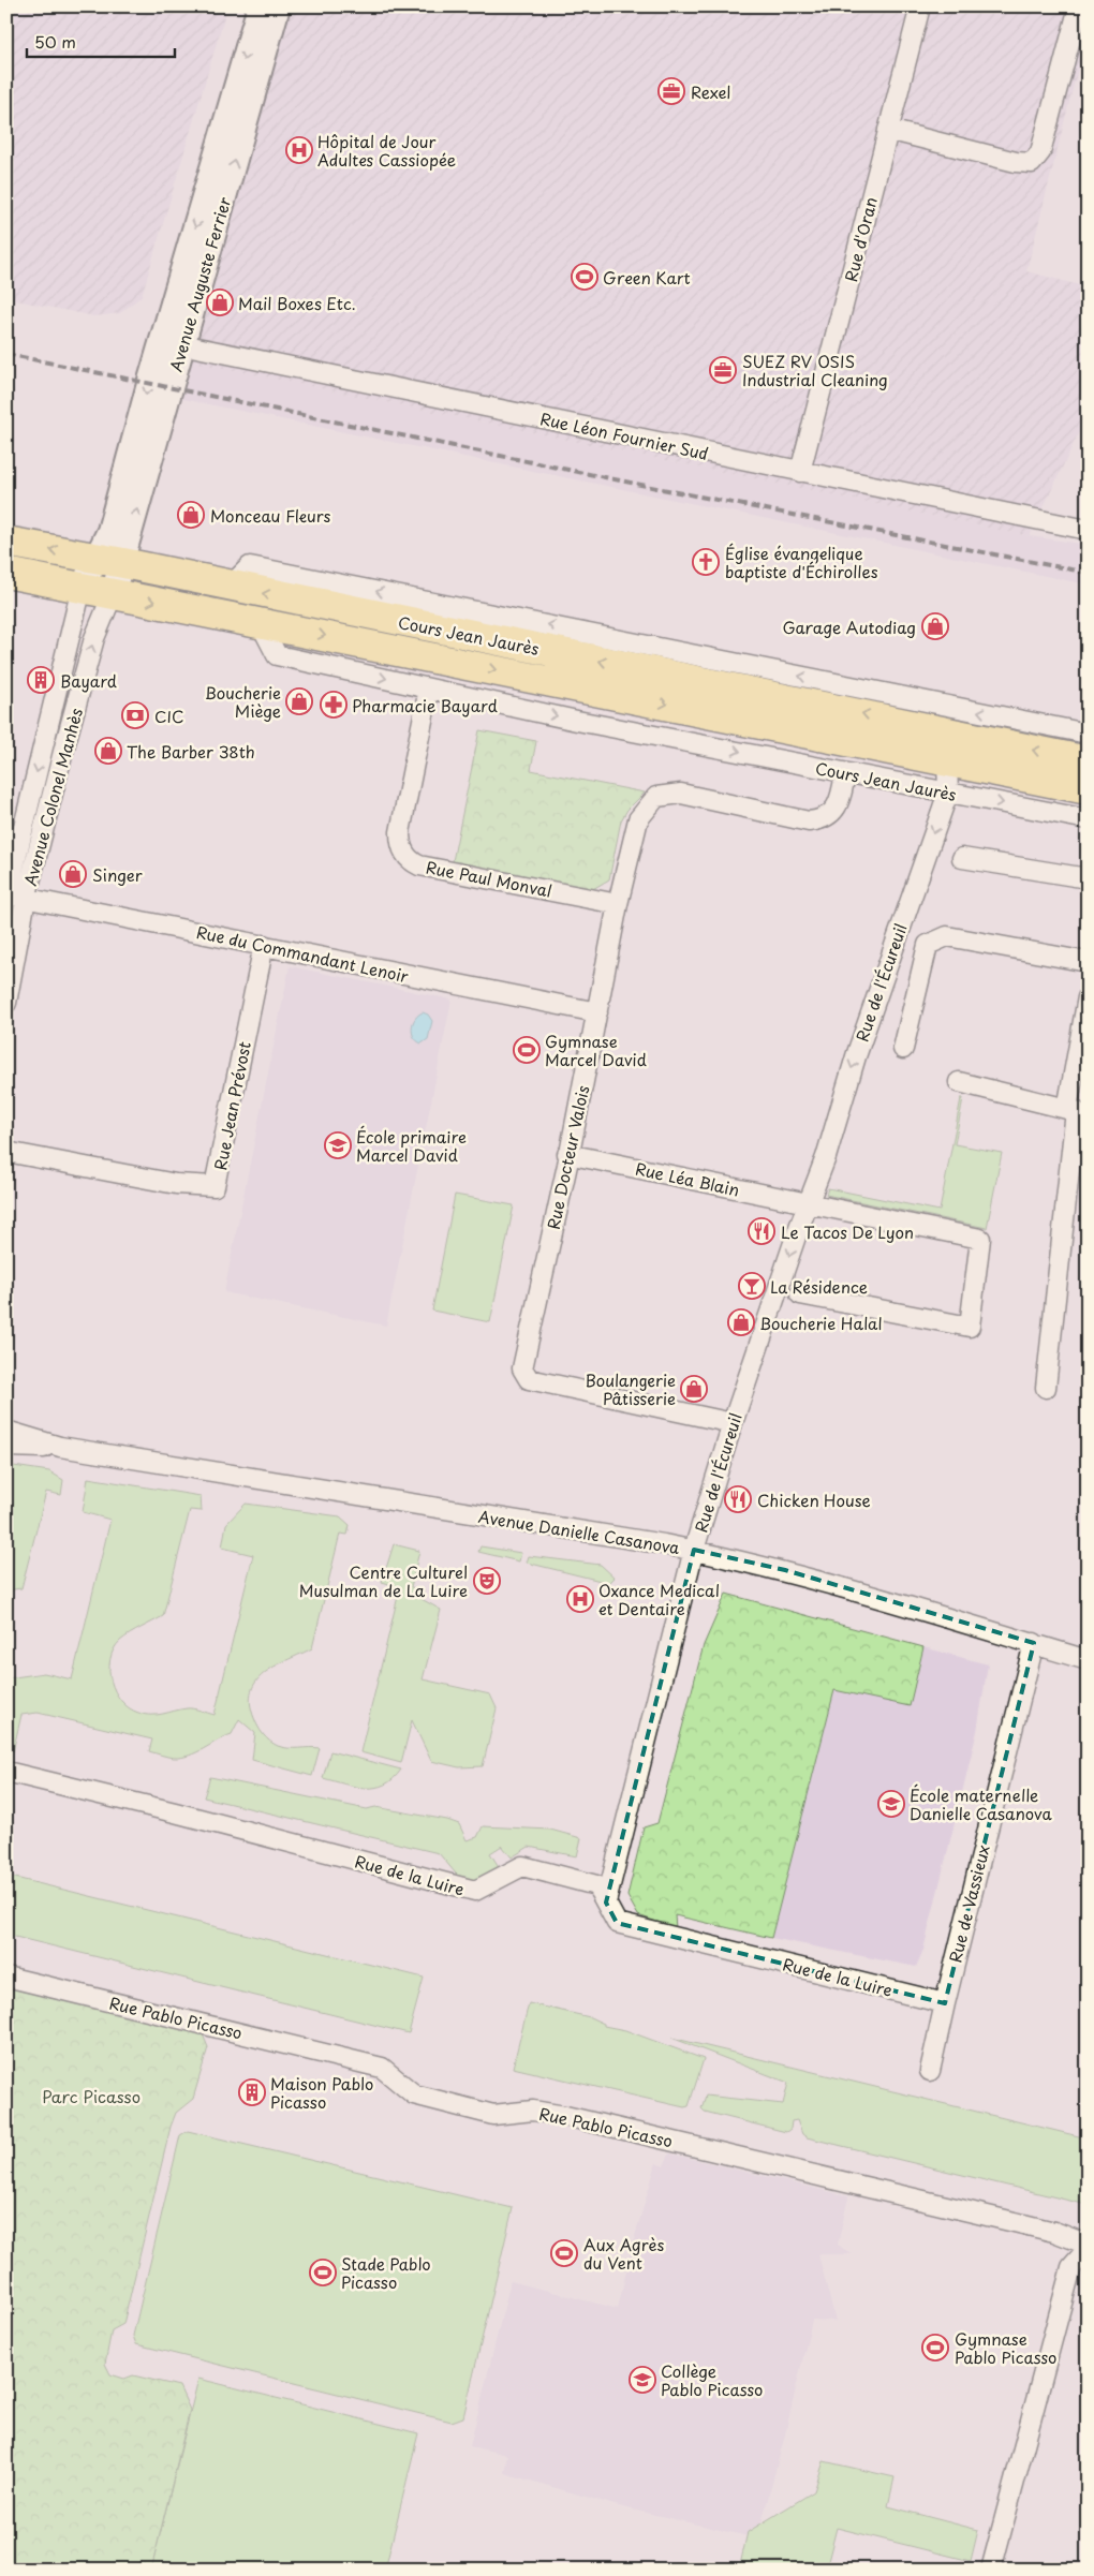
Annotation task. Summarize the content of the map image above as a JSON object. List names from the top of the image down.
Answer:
{
  "streets": {
    "main road": ["Cours Jean Jaurès"],
    "street": [
      "Rue d'Oran",
      "Avenue Auguste Ferrier",
      "Rue Léon Fournier Sud",
      "Avenue Colonel Manhès",
      "Rue Paul Monval",
      "Rue du Commandant Lenoir",
      "Rue de l'Écureuil",
      "Rue Jean Prévost",
      "Rue Docteur Valois",
      "Rue Léa Blain",
      "Avenue Danielle Casanova",
      "Rue de la Luire",
      "Rue de Vassieux",
      "Rue Pablo Picasso"
    ]
  },
  "crossings": [
    ["Rue d'Oran", "Rue Léon Fournier Sud"],
    ["Avenue Auguste Ferrier", "Rue Léon Fournier Sud"],
    ["Avenue Auguste Ferrier", "Cours Jean Jaurès"],
    ["Avenue Auguste Ferrier", "Avenue Colonel Manhès"],
    ["Cours Jean Jaurès", "Avenue Colonel Manhès"],
    ["Cours Jean Jaurès", "Rue Paul Monval"],
    ["Cours Jean Jaurès", "Rue de l'Écureuil"],
    ["Cours Jean Jaurès", "Rue Docteur Valois"],
    ["Avenue Colonel Manhès", "Rue du Commandant Lenoir"],
    ["Rue Paul Monval", "Rue Docteur Valois"],
    ["Rue du Commandant Lenoir", "Rue Jean Prévost"],
    ["Rue du Commandant Lenoir", "Rue Docteur Valois"],
    ["Rue de l'Écureuil", "Rue Docteur Valois"],
    ["Rue de l'Écureuil", "Rue Léa Blain"],
    ["Rue de l'Écureuil", "Avenue Danielle Casanova"],
    ["Rue de l'Écureuil", "Rue de la Luire"],
    ["Rue Docteur Valois", "Rue Léa Blain"],
    ["Avenue Danielle Casanova", "Rue de Vassieux"],
    ["Rue de la Luire", "Rue de Vassieux"]
  ],
  "one_way": ["Rue de l'Écureuil"],
  "parks": ["Parc Picasso"],
  "places": {
    "office": ["Rexel", "SUEZ RV OSIS Industrial Cleaning"],
    "hospital": ["Hôpital de Jour Adultes Cassiopée", "Oxance Medical et Dentaire"],
    "sports": [
      "Green Kart",
      "Gymnase Marcel David",
      "Aux Agrès du Vent",
      "Stade Pablo Picasso",
      "Gymnase Pablo Picasso"
    ],
    "shop": [
      "Mail Boxes Etc.",
      "Monceau Fleurs",
      "Garage Autodiag",
      "Boucherie Miège",
      "The Barber 38th",
      "Singer",
      "Boucherie Halal",
      "Boulangerie Pâtisserie"
    ],
    "church": ["Église évangelique baptiste d'Échirolles"],
    "building": ["Bayard", "Maison Pablo Picasso"],
    "pharmacy": ["Pharmacie Bayard"],
    "bank": ["CIC"],
    "school or university": ["École primaire Marcel David", "École maternelle Danielle Casanova", "Collège Pablo Picasso"],
    "restaurant": ["Le Tacos De Lyon", "Chicken House"],
    "bar": ["La Résidence"],
    "theatre": ["Centre Culturel Musulman de La Luire"]
  },
  "scale_bar": "50 m"
}
